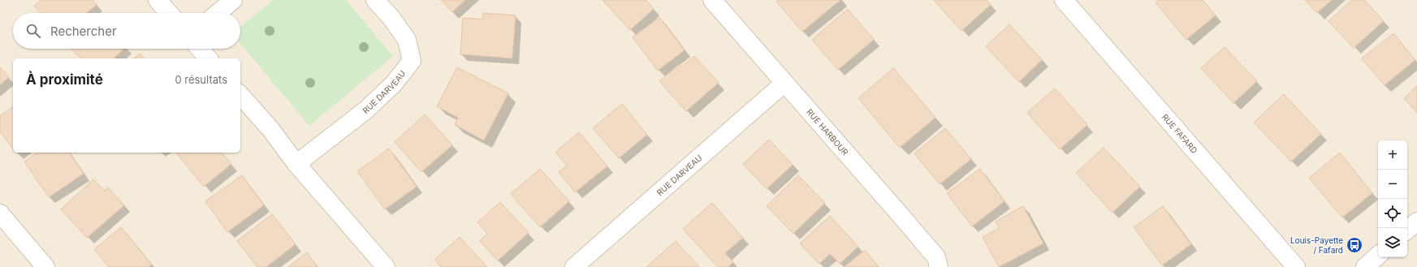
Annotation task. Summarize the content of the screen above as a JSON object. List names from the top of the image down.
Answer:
{
  "streets": {
    "street": ["RUE DARVEAU", "RUE HARBOUR", "RUE FAFARD"]
  },
  "crossings": [
    ["RUE DARVEAU", "RUE HARBOUR"]
  ],
  "places": {
    "bus stop": ["Louis-Payette / Fafard"]
  },
  "page": {
    "search": "Rechercher",
    "heading": ["À proximité", "0 résultats"],
    "map_buttons": ["+", "−"]
  }
}
